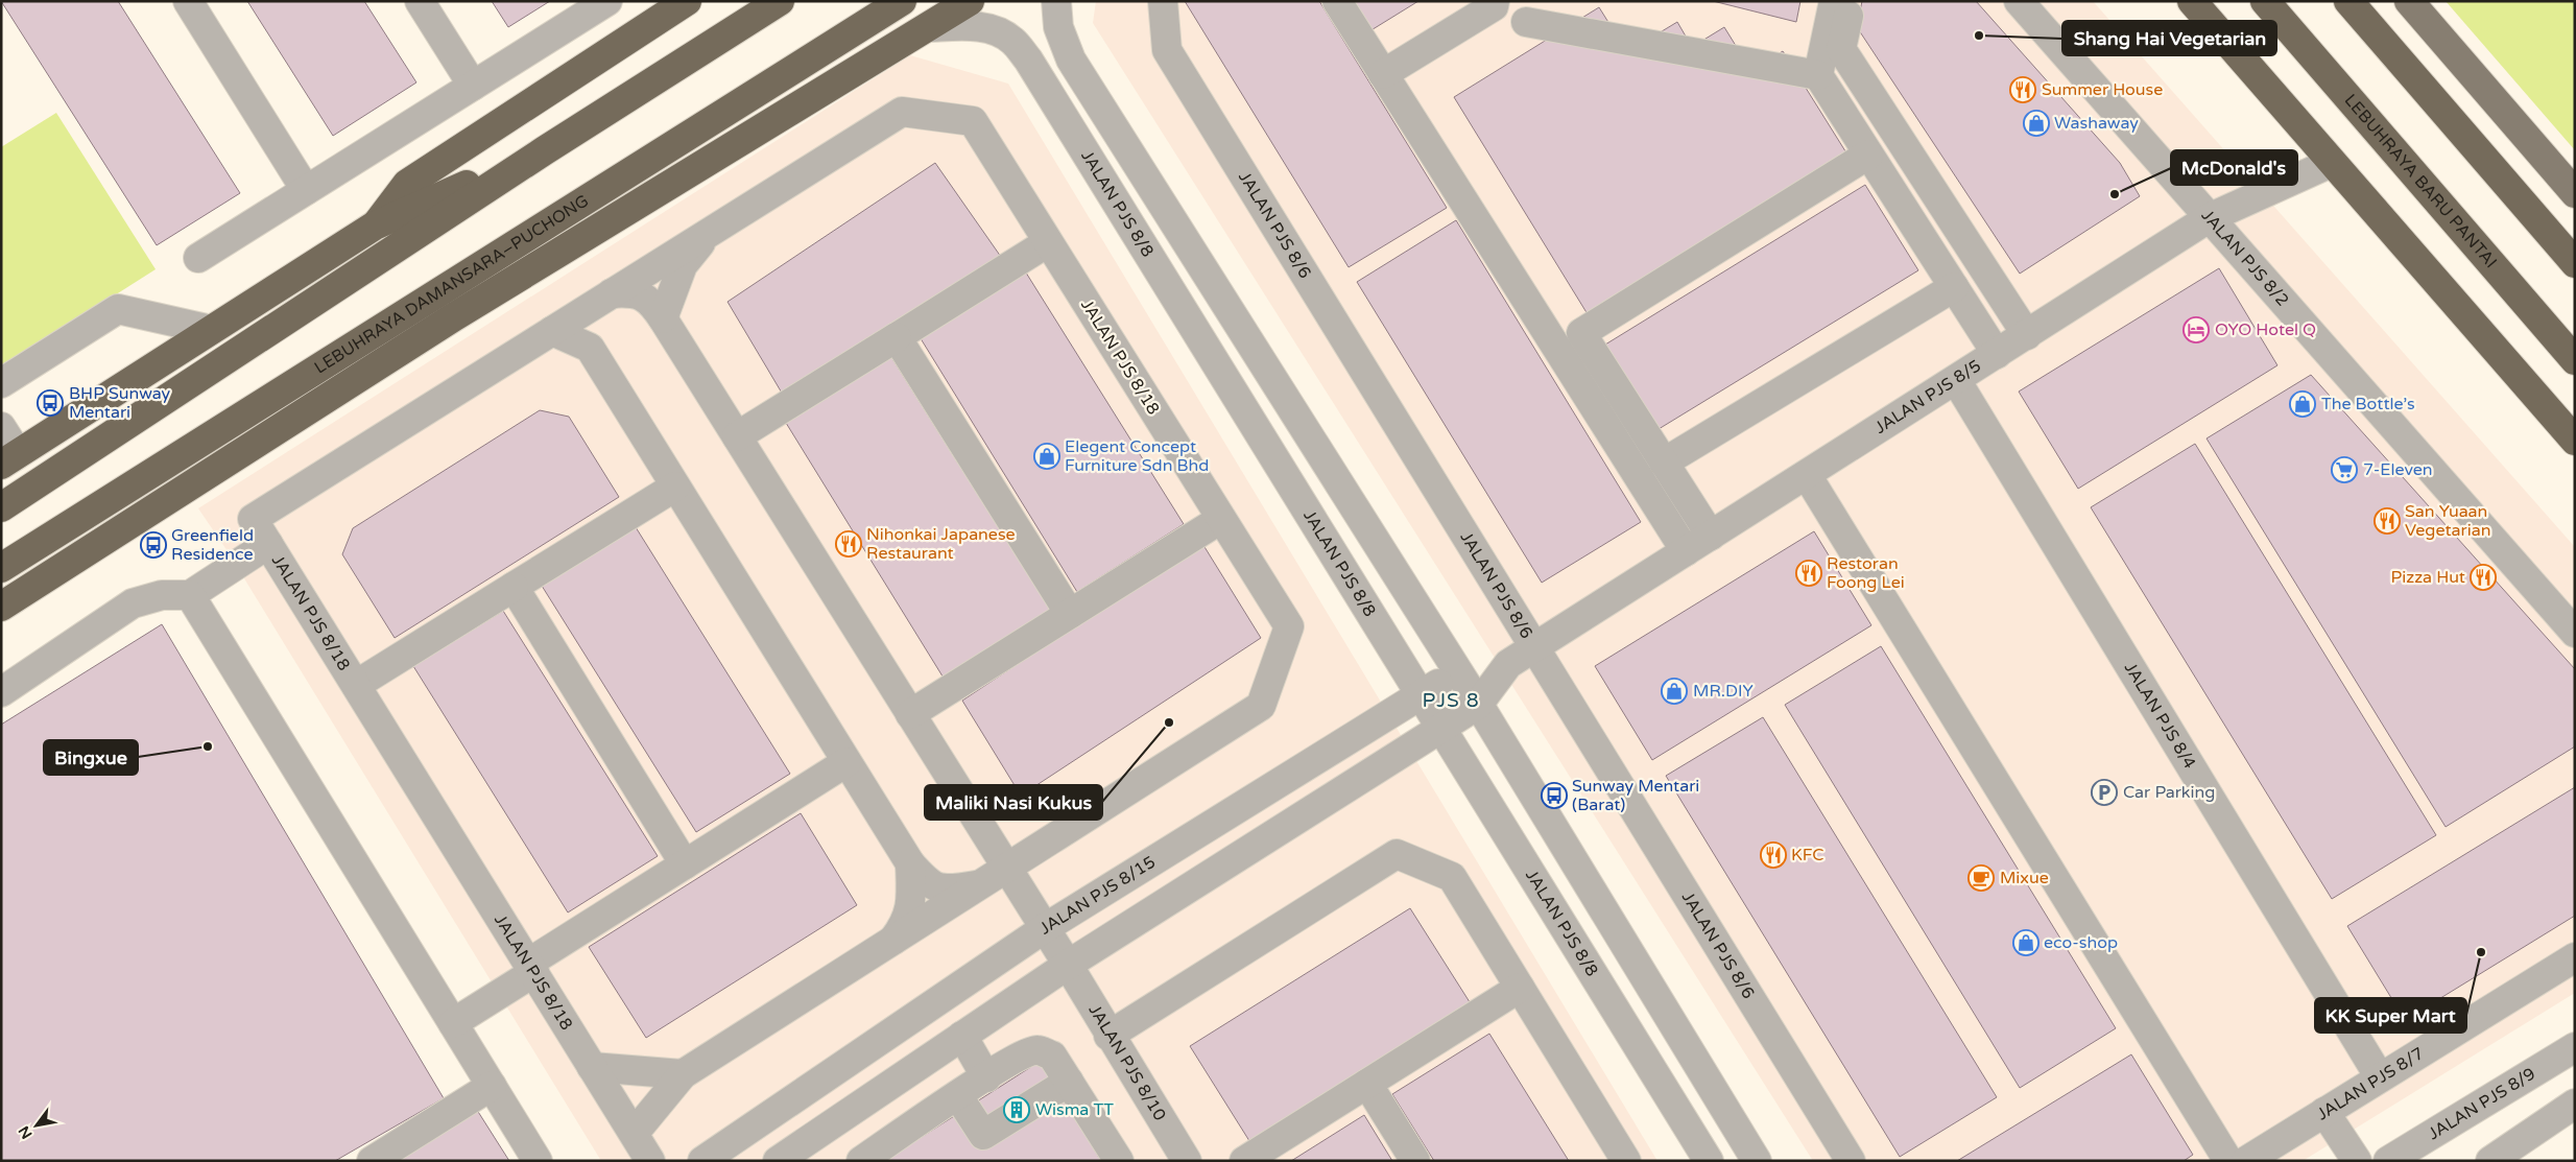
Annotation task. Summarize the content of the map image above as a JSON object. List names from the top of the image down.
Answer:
{
  "streets": {
    "highway": ["LEBUHRAYA BARU PANTAI", "LEBUHRAYA DAMANSARA–PUCHONG"],
    "street": [
      "JALAN PJS 8/8",
      "JALAN PJS 8/6",
      "JALAN PJS 8/2",
      "JALAN PJS 8/18",
      "JALAN PJS 8/5",
      "JALAN PJS 8/4",
      "JALAN PJS 8/15",
      "JALAN PJS 8/10",
      "JALAN PJS 8/7",
      "JALAN PJS 8/9"
    ]
  },
  "crossings": [
    ["JALAN PJS 8/8", "JALAN PJS 8/15"],
    ["JALAN PJS 8/6", "JALAN PJS 8/5"],
    ["JALAN PJS 8/6", "JALAN PJS 8/15"],
    ["JALAN PJS 8/2", "JALAN PJS 8/5"],
    ["JALAN PJS 8/5", "JALAN PJS 8/4"],
    ["JALAN PJS 8/5", "JALAN PJS 8/15"],
    ["JALAN PJS 8/4", "JALAN PJS 8/7"],
    ["JALAN PJS 8/15", "JALAN PJS 8/10"]
  ],
  "districts": ["PJS 8"],
  "places": {
    "other": [
      "Shang Hai Vegetarian",
      "McDonald's",
      "Maliki Nasi Kukus",
      "Bingxue",
      "KK Super Mart"
    ],
    "restaurant": [
      "Summer House",
      "San Yuaan Vegetarian",
      "Nihonkai Japanese Restaurant",
      "Restoran Foong Lei",
      "Pizza Hut",
      "KFC"
    ],
    "shop": [
      "Washaway",
      "The Bottle’s",
      "Elegent Concept Furniture Sdn Bhd",
      "MR.DIY",
      "eco-shop"
    ],
    "hotel": ["OYO Hotel Q"],
    "bus stop": ["BHP Sunway Mentari", "Greenfield Residence", "Sunway Mentari (Barat)"],
    "supermarket": ["7-Eleven"],
    "parking": ["Car Parking"],
    "cafe": ["Mixue"],
    "building": ["Wisma TT"]
  },
  "north": "bottom left"
}
